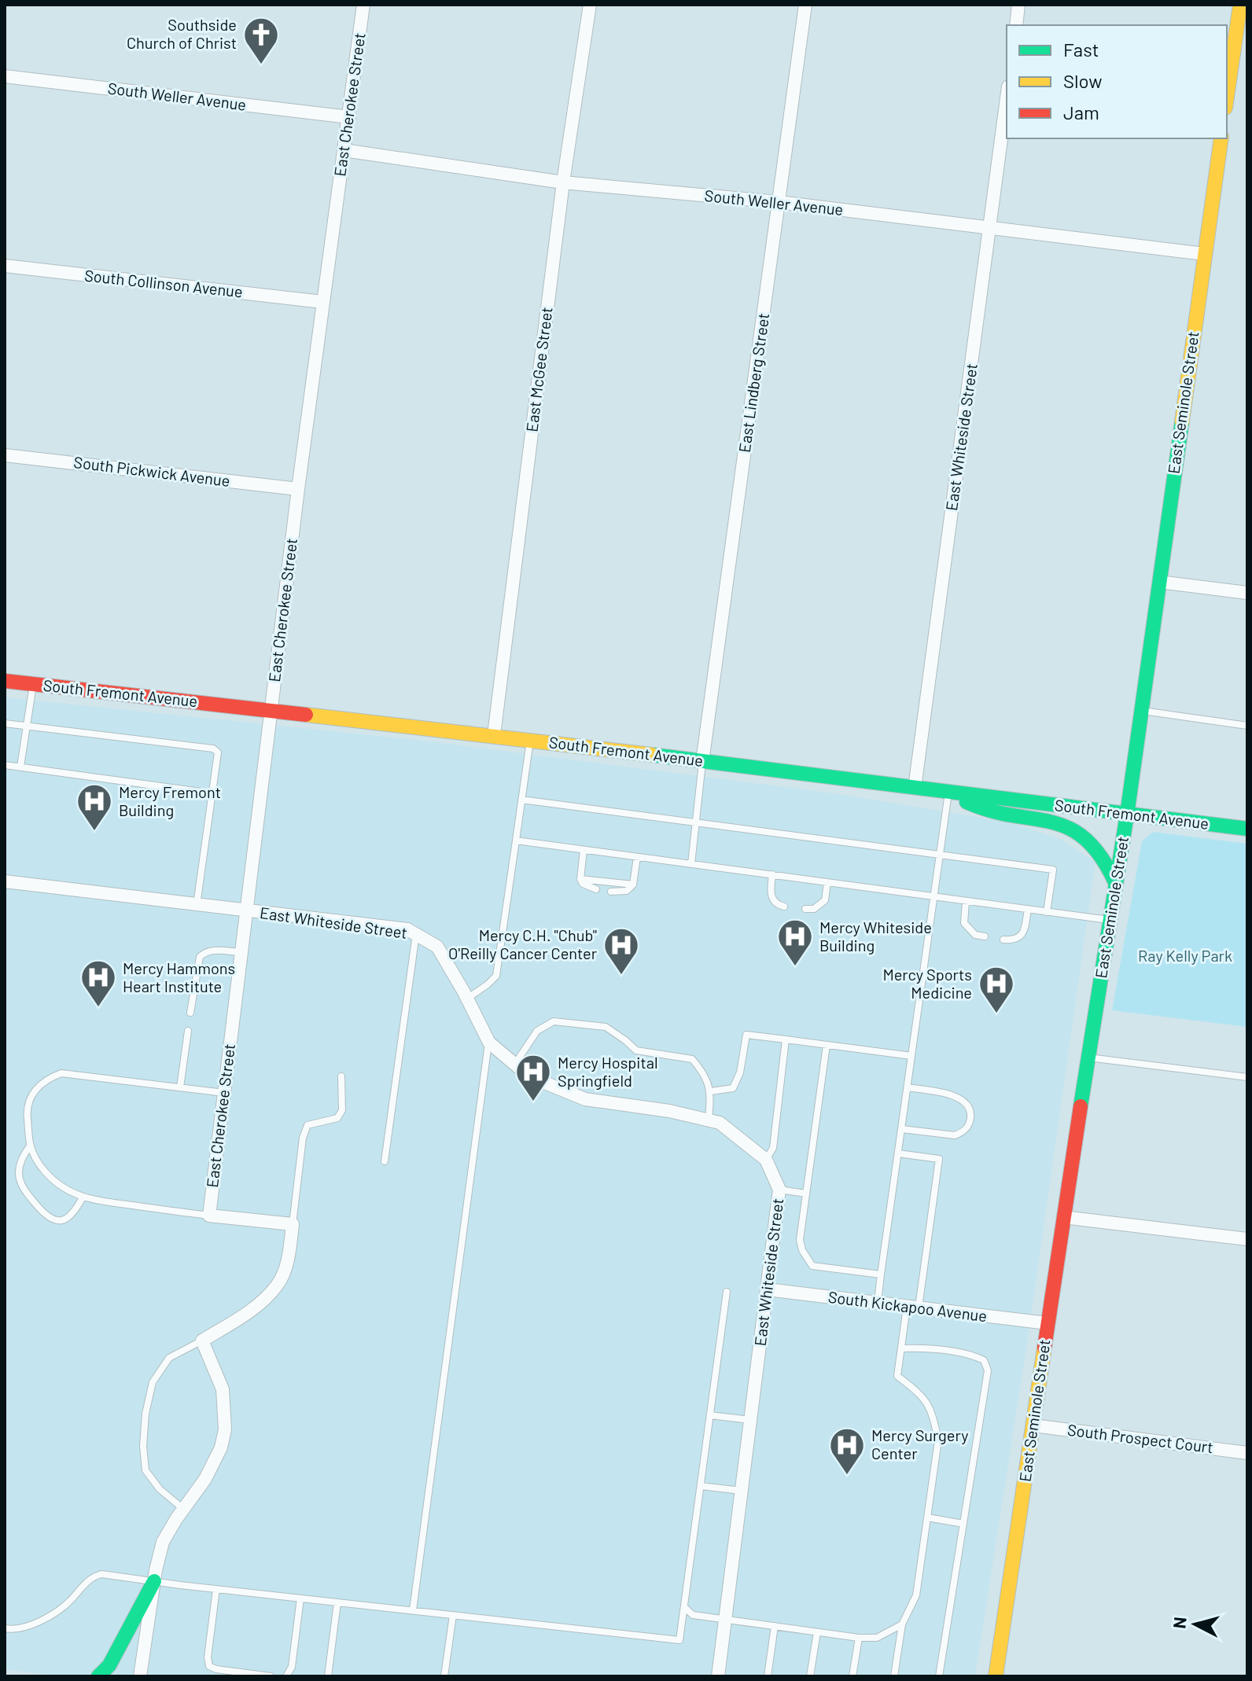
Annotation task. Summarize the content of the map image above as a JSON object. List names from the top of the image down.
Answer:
{
  "streets": {
    "street": [
      "South Weller Avenue",
      "East Cherokee Street",
      "South Collinson Avenue",
      "East McGee Street",
      "East Lindberg Street",
      "East Seminole Street",
      "East Whiteside Street",
      "South Pickwick Avenue",
      "South Fremont Avenue",
      "South Kickapoo Avenue",
      "South Prospect Court"
    ]
  },
  "crossings": [
    ["South Weller Avenue", "East Cherokee Street"],
    ["South Weller Avenue", "East McGee Street"],
    ["South Weller Avenue", "East Lindberg Street"],
    ["South Weller Avenue", "East Seminole Street"],
    ["South Weller Avenue", "East Whiteside Street"],
    ["East Cherokee Street", "South Collinson Avenue"],
    ["East Cherokee Street", "East Whiteside Street"],
    ["East Cherokee Street", "South Pickwick Avenue"],
    ["East Cherokee Street", "South Fremont Avenue"],
    ["East McGee Street", "South Fremont Avenue"],
    ["East Lindberg Street", "South Fremont Avenue"],
    ["East Seminole Street", "South Fremont Avenue"],
    ["East Seminole Street", "South Kickapoo Avenue"],
    ["East Seminole Street", "South Prospect Court"],
    ["East Whiteside Street", "South Fremont Avenue"],
    ["East Whiteside Street", "South Kickapoo Avenue"]
  ],
  "parks": ["Ray Kelly Park"],
  "places": {
    "church": ["Southside Church of Christ"],
    "hospital": [
      "Mercy Fremont Building",
      "Mercy Whiteside Building",
      "Mercy C.H. \"Chub\" O'Reilly Cancer Center",
      "Mercy Hammons Heart Institute",
      "Mercy Sports Medicine",
      "Mercy Hospital Springfield",
      "Mercy Surgery Center"
    ]
  },
  "legend": ["Fast", "Slow", "Jam"],
  "north": "left"
}
